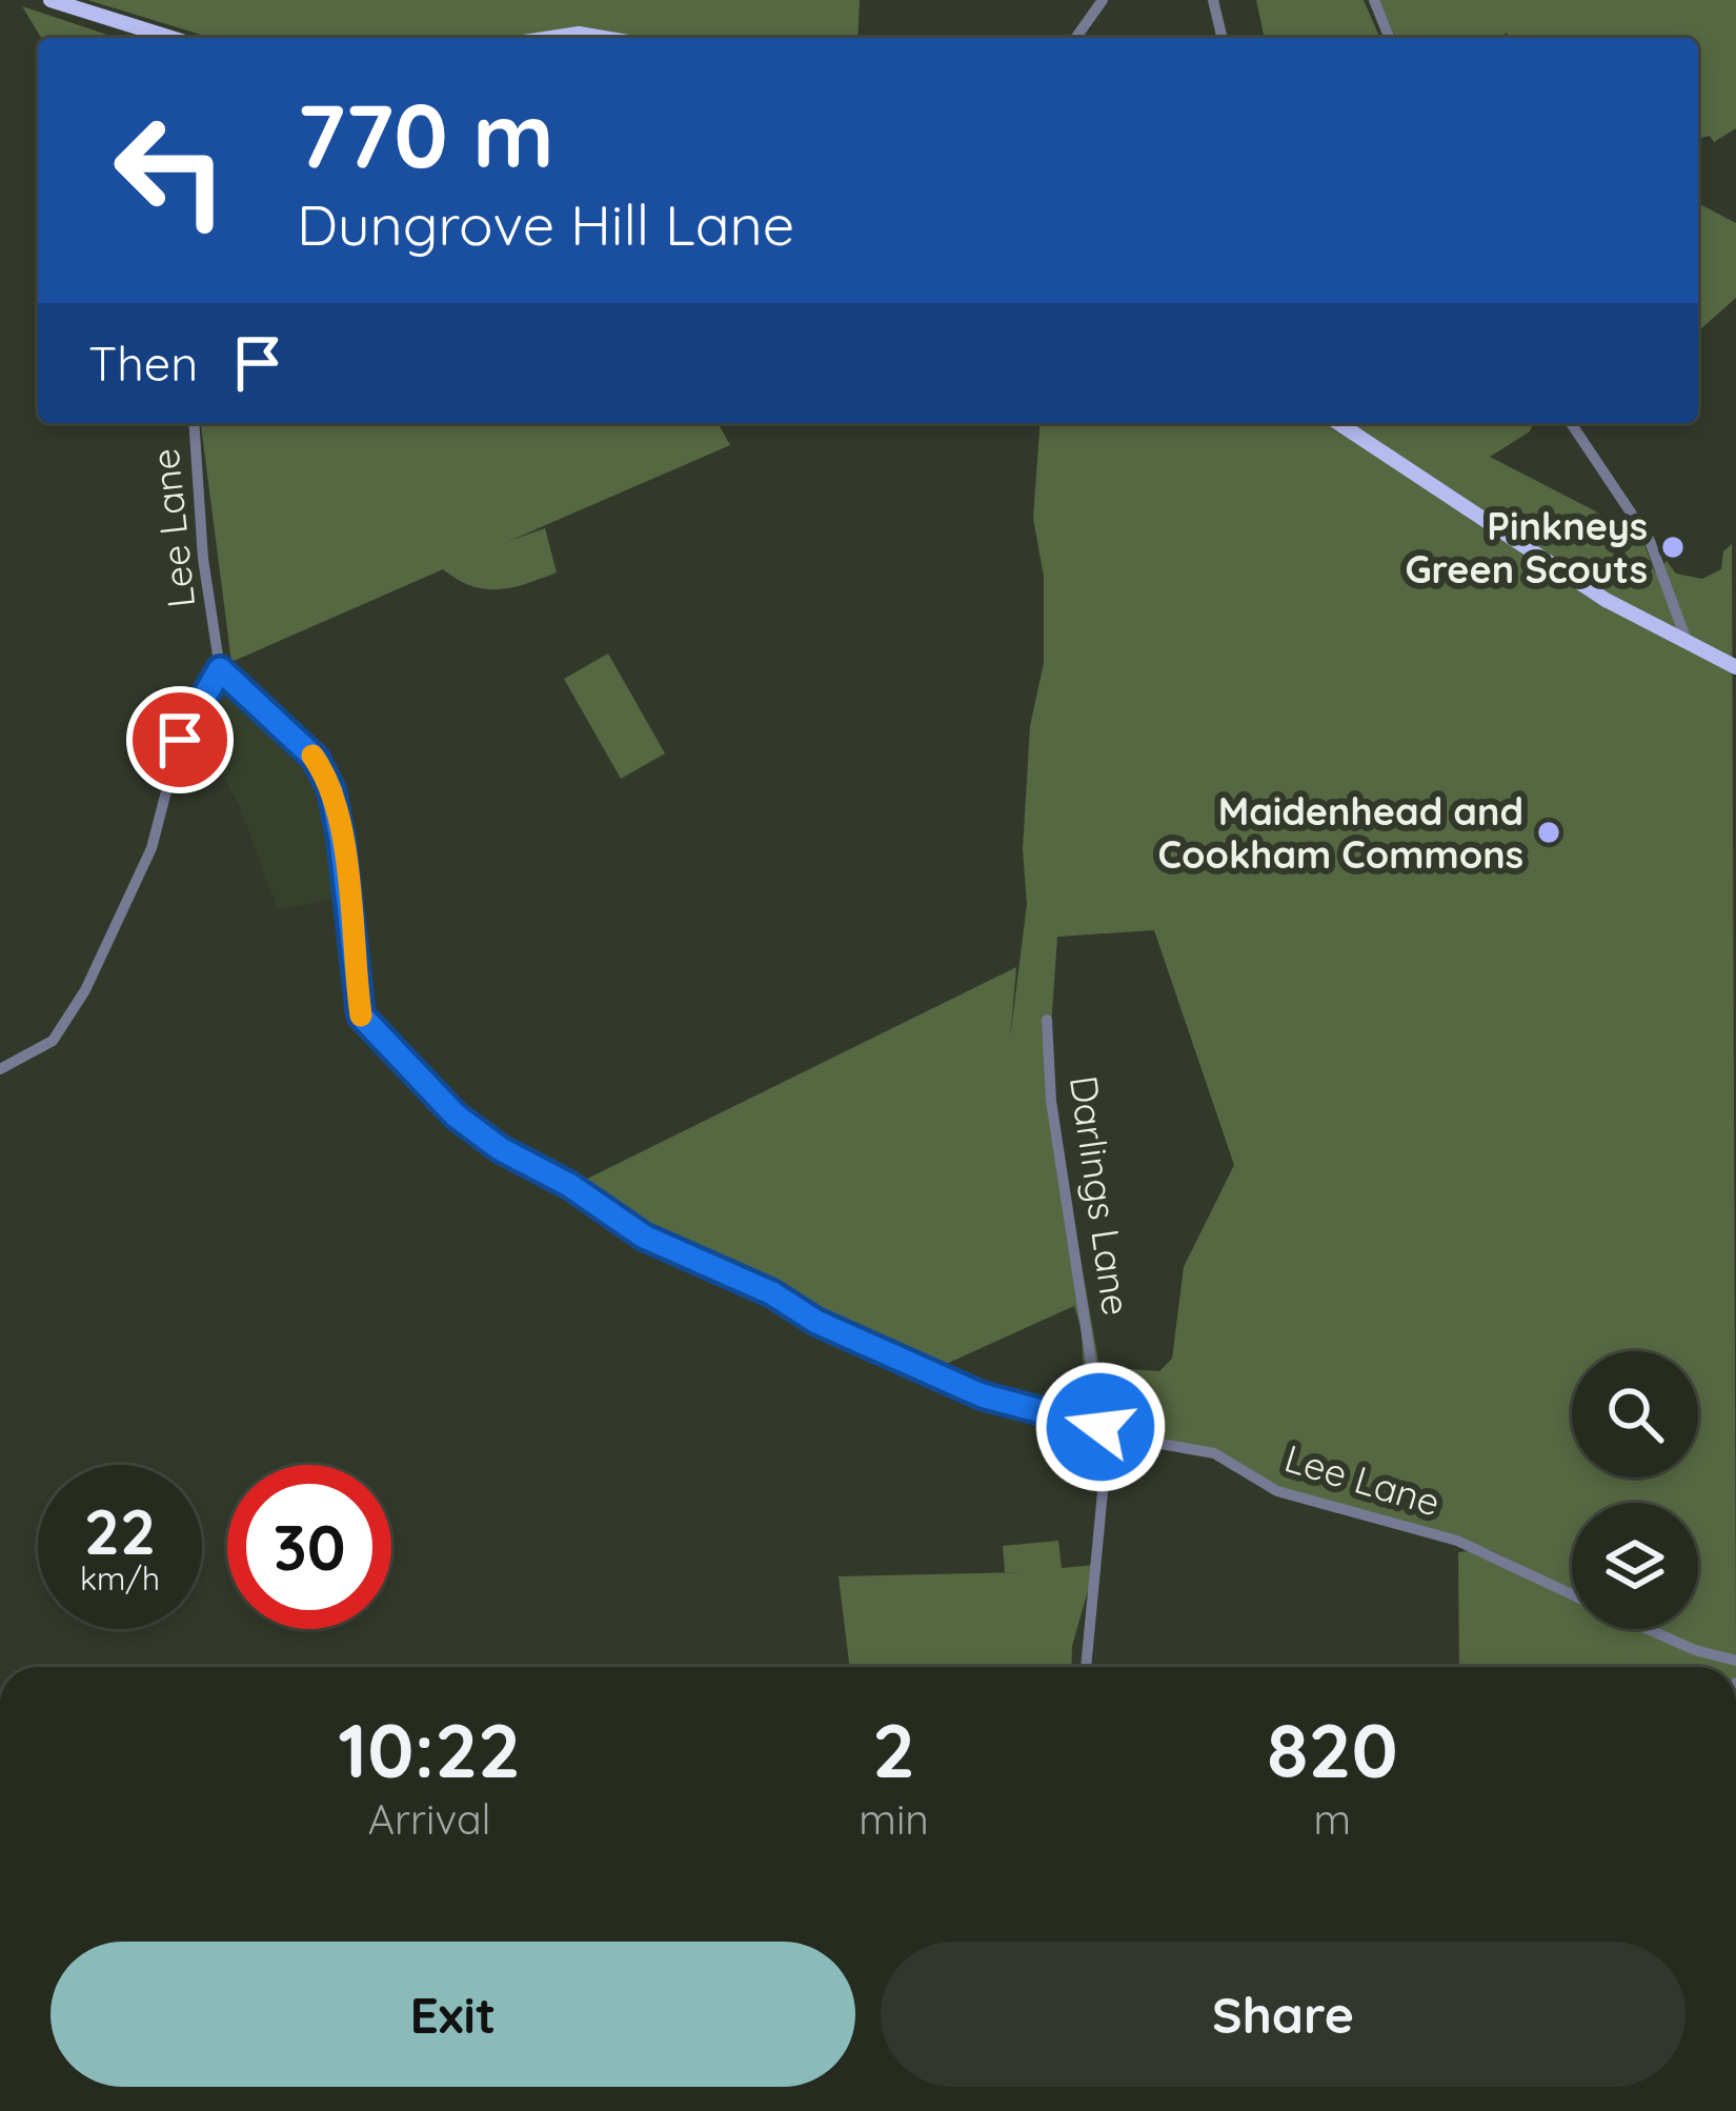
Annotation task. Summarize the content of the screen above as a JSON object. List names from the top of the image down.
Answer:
{
  "streets": {
    "street": ["Lee Lane", "Darlings Lane"]
  },
  "crossings": [
    ["Lee Lane", "Darlings Lane"]
  ],
  "places": ["Pinkneys Green Scouts", "Maidenhead and Cookham Commons"],
  "page": {
    "turn": ["770 m", "Dungrove Hill Lane"],
    "then": "Then",
    "speed": "22 km/h",
    "limit": "30",
    "eta": [
      "10:22",
      "Arrival",
      "2",
      "min",
      "820",
      "m"
    ],
    "buttons": ["Exit", "Share"]
  }
}
